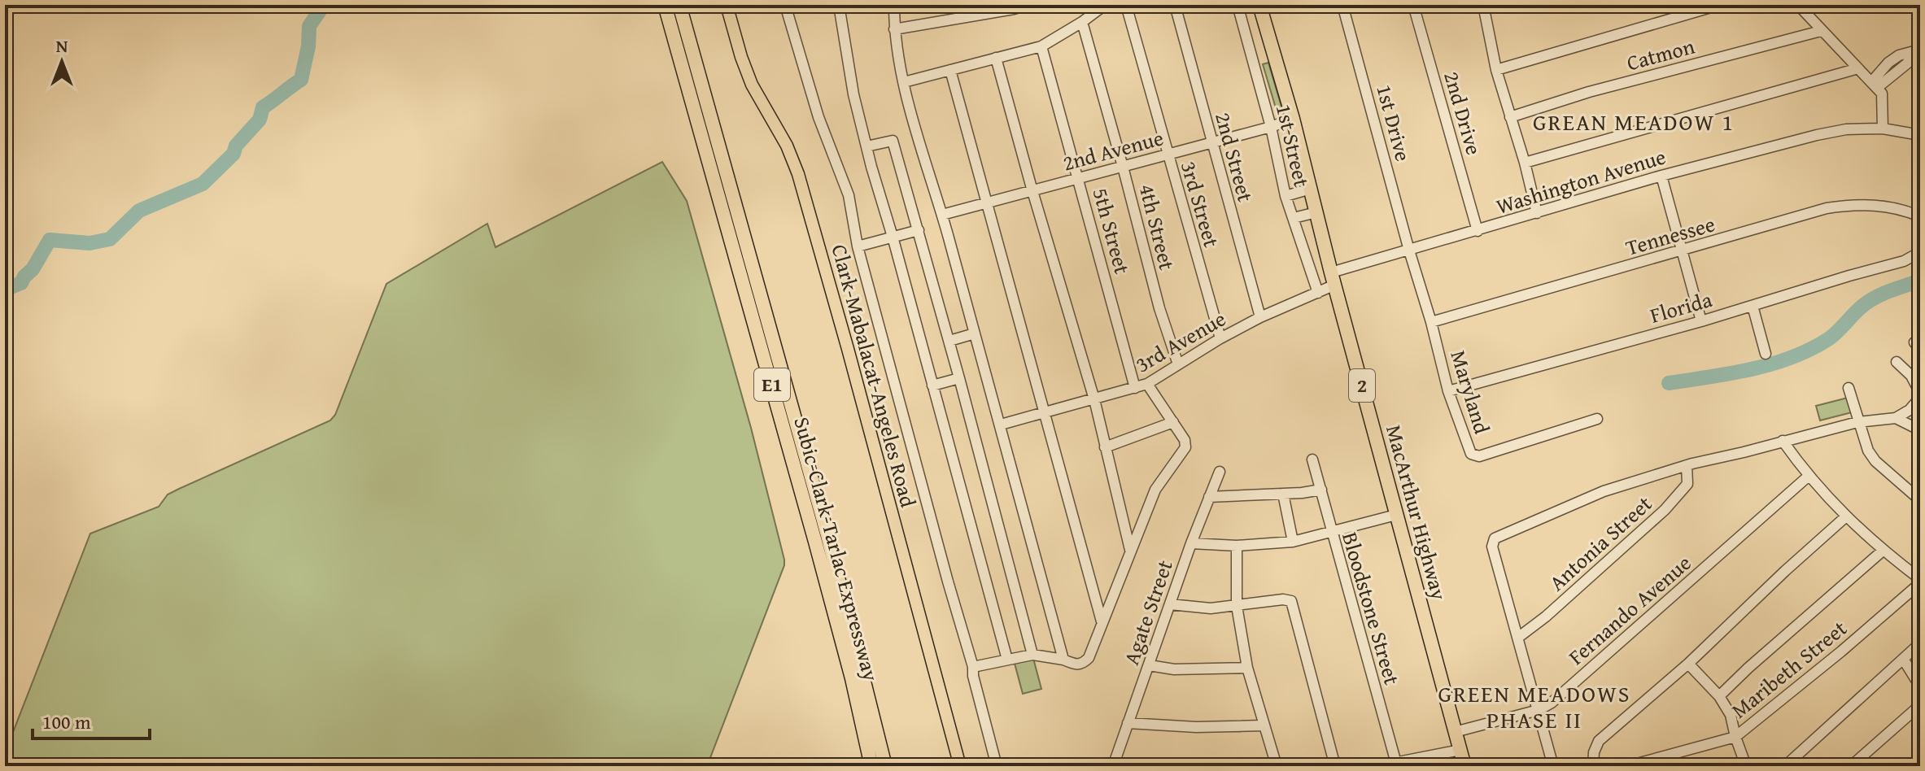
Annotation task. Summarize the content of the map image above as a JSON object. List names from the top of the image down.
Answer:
{
  "streets": {
    "highway": [
      "E1",
      "2",
      "MacArthur Highway",
      "Subic-Clark-Tarlac Expressway"
    ],
    "main road": ["Clark-Mabalacat-Angeles Road"],
    "street": [
      "Catmon",
      "2nd Drive",
      "1st Drive",
      "1st Street",
      "2nd Avenue",
      "2nd Street",
      "Washington Avenue",
      "3rd Street",
      "4th Street",
      "5th Street",
      "Tennessee",
      "Florida",
      "3rd Avenue",
      "Maryland",
      "Antonia Street",
      "Bloodstone Street",
      "Fernando Avenue",
      "Agate Street",
      "Maribeth Street"
    ]
  },
  "crossings": [
    ["2nd Drive", "Washington Avenue"],
    ["1st Drive", "Washington Avenue"],
    ["1st Drive", "Maryland"],
    ["1st Street", "2nd Avenue"],
    ["1st Street", "3rd Avenue"],
    ["2nd Avenue", "2nd Street"],
    ["2nd Avenue", "3rd Street"],
    ["2nd Avenue", "4th Street"],
    ["2nd Avenue", "5th Street"],
    ["2nd Avenue", "MacArthur Highway"],
    ["2nd Street", "3rd Avenue"],
    ["Washington Avenue", "3rd Avenue"],
    ["Washington Avenue", "Maryland"],
    ["Washington Avenue", "MacArthur Highway"],
    ["3rd Street", "3rd Avenue"],
    ["4th Street", "3rd Avenue"],
    ["5th Street", "3rd Avenue"],
    ["Tennessee", "Maryland"],
    ["Florida", "Maryland"],
    ["3rd Avenue", "MacArthur Highway"],
    ["MacArthur Highway", "Fernando Avenue"],
    ["Bloodstone Street", "Fernando Avenue"]
  ],
  "districts": ["GREAN MEADOW 1", "GREEN MEADOWS PHASE II"],
  "scale_bar": "100 m",
  "north": "top"
}
